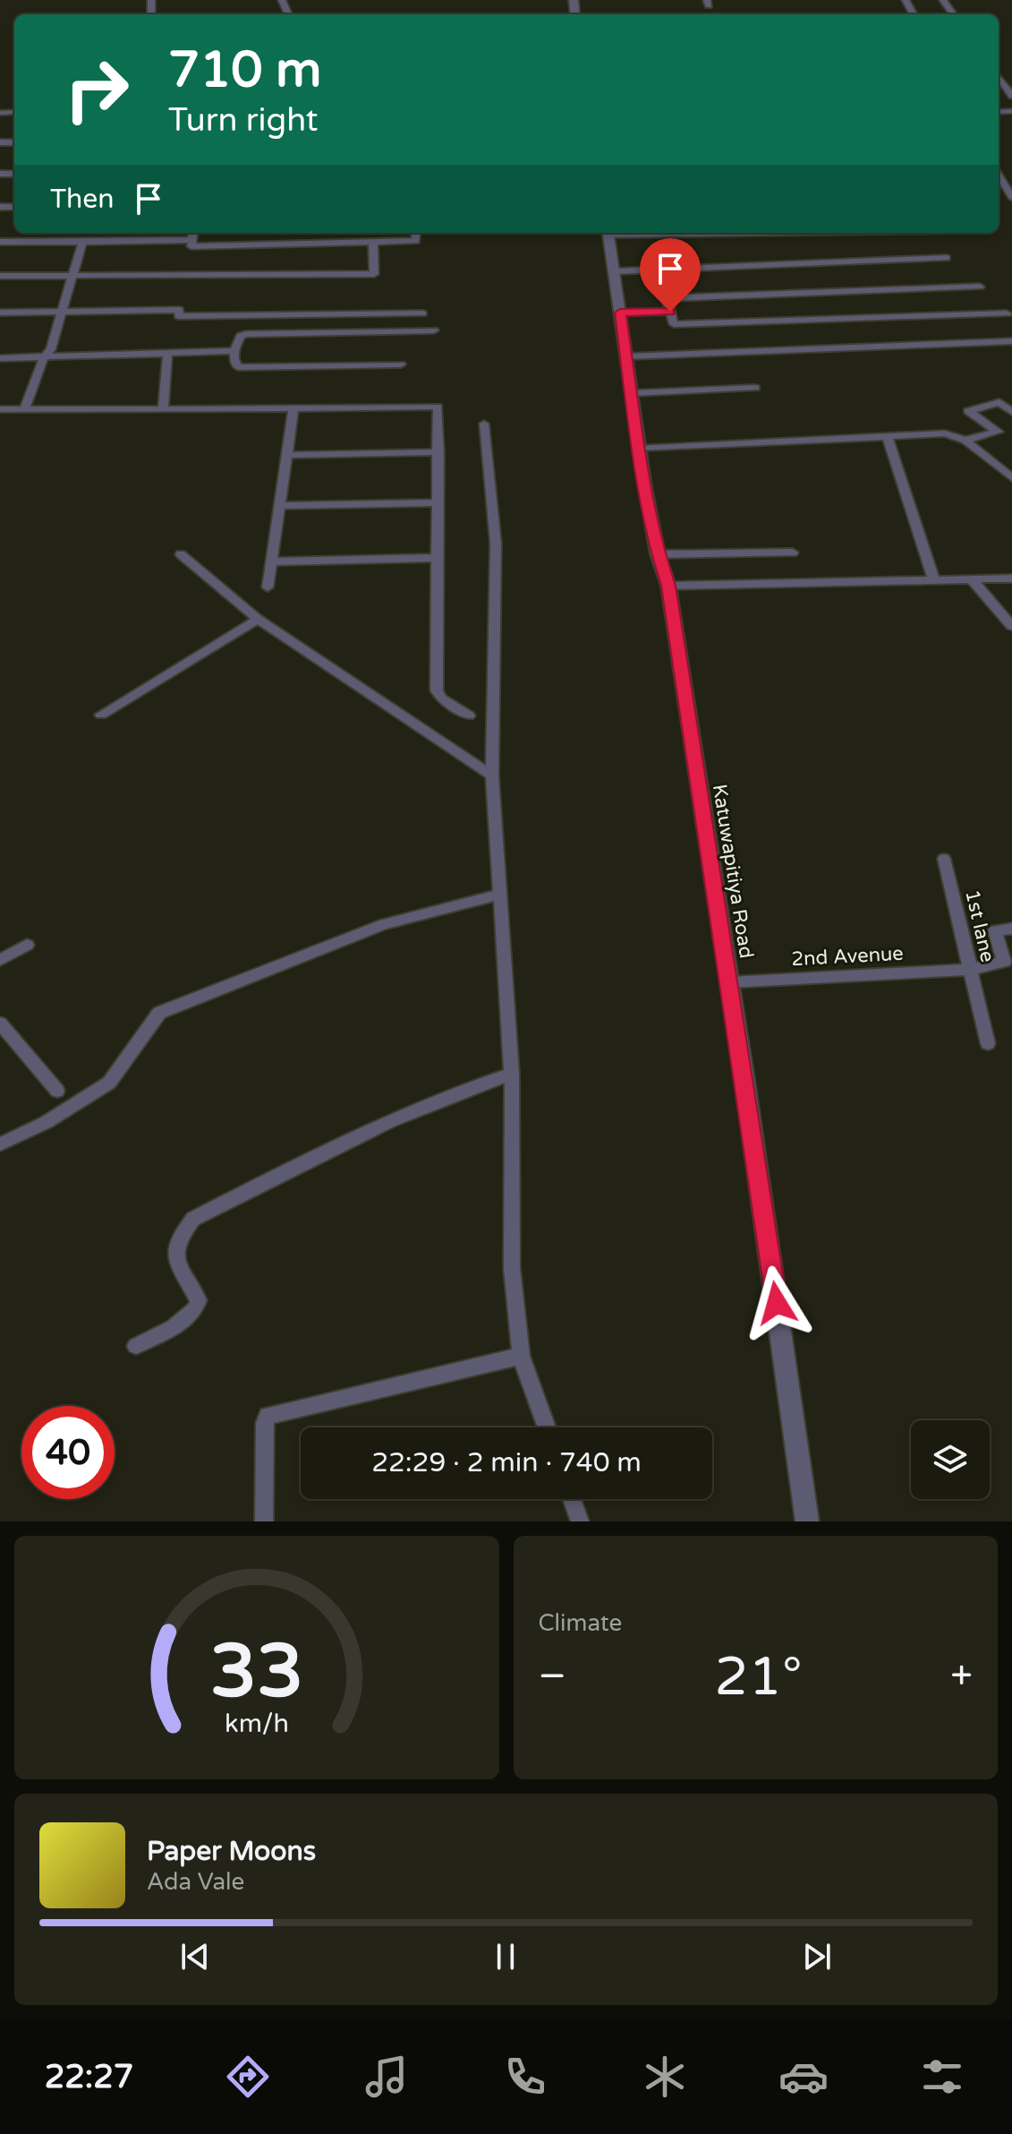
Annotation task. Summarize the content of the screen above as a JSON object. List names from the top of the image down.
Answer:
{
  "streets": {
    "street": ["Katuwapitiya Road", "1st lane", "2nd Avenue"]
  },
  "crossings": [
    ["Katuwapitiya Road", "2nd Avenue"],
    ["1st lane", "2nd Avenue"]
  ],
  "page": {
    "turn": ["710 m", "Turn right"],
    "then": "Then",
    "limit": "40",
    "trip": "22:29 · 2 min · 740 m",
    "tile": "Climate",
    "heat": ["−", "21°", "+"],
    "song": ["Paper Moons", "Ada Vale"],
    "tabs": "22:27",
    "gauge": ["33", "km/h"]
  }
}
